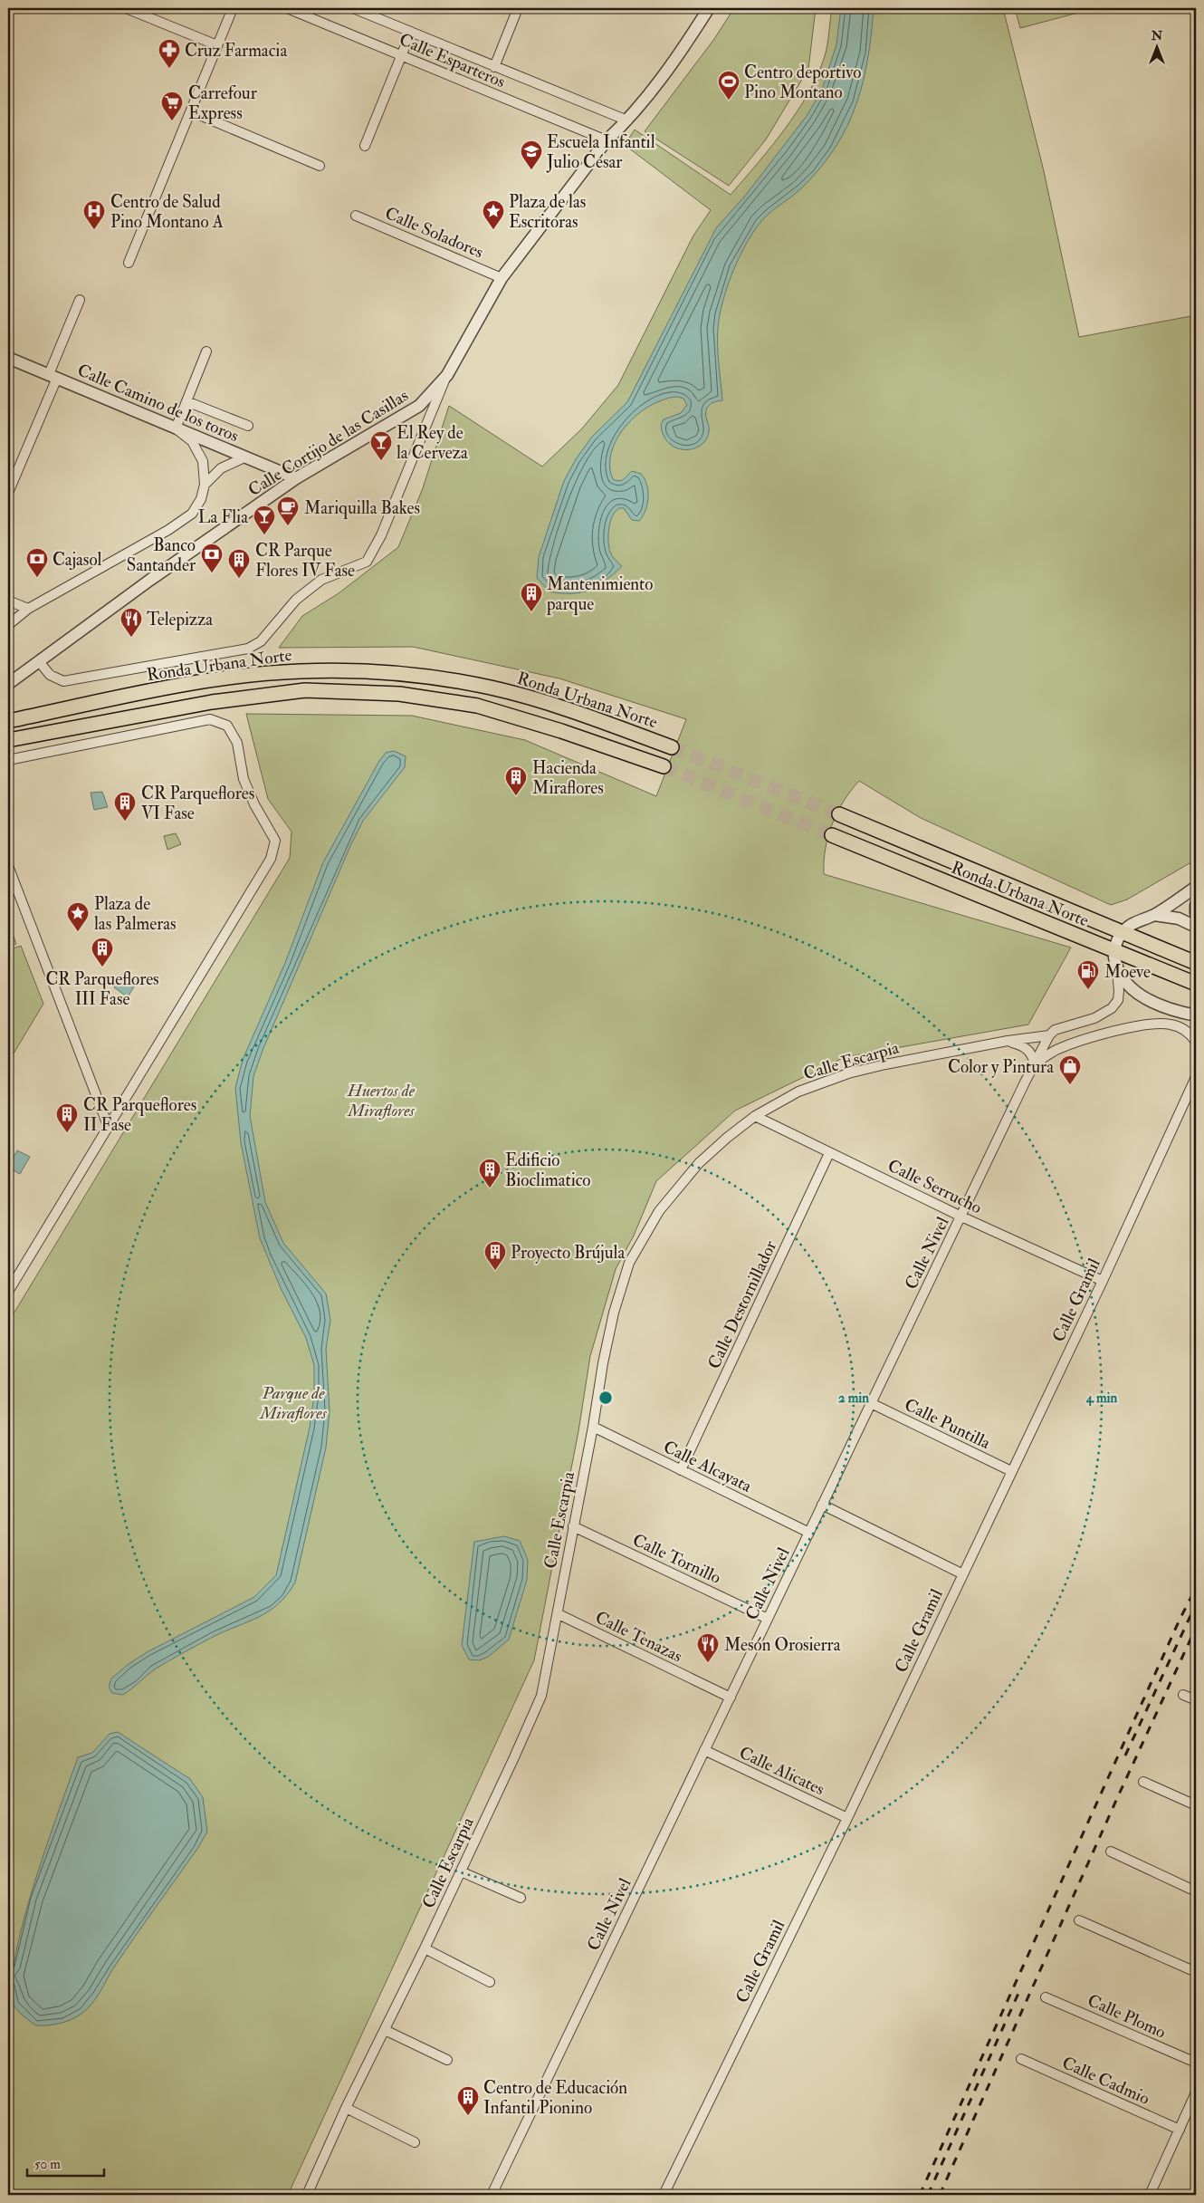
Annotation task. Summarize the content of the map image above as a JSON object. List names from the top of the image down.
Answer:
{
  "streets": {
    "main road": ["Ronda Urbana Norte"],
    "street": [
      "Calle Esparteros",
      "Calle Soladores",
      "Calle Camino de los toros",
      "Calle Cortijo de las Casillas",
      "Calle Escarpia",
      "Calle Serrucho",
      "Calle Nivel",
      "Calle Gramil",
      "Calle Destornillador",
      "Calle Puntilla",
      "Calle Alcayata",
      "Calle Tornillo",
      "Calle Tenazas",
      "Calle Alicates",
      "Calle Plomo",
      "Calle Cadmio"
    ]
  },
  "crossings": [
    ["Calle Esparteros", "Calle Cortijo de las Casillas"],
    ["Calle Soladores", "Calle Cortijo de las Casillas"],
    ["Calle Camino de los toros", "Calle Cortijo de las Casillas"],
    ["Calle Escarpia", "Calle Serrucho"],
    ["Calle Escarpia", "Calle Nivel"],
    ["Calle Escarpia", "Calle Alcayata"],
    ["Calle Escarpia", "Calle Tornillo"],
    ["Calle Escarpia", "Calle Tenazas"],
    ["Calle Serrucho", "Calle Nivel"],
    ["Calle Serrucho", "Calle Gramil"],
    ["Calle Serrucho", "Calle Destornillador"],
    ["Calle Nivel", "Calle Puntilla"],
    ["Calle Nivel", "Calle Alcayata"],
    ["Calle Nivel", "Calle Tornillo"],
    ["Calle Nivel", "Calle Tenazas"],
    ["Calle Nivel", "Calle Alicates"],
    ["Calle Gramil", "Calle Puntilla"],
    ["Calle Gramil", "Calle Alicates"],
    ["Calle Destornillador", "Calle Alcayata"]
  ],
  "parks": ["Huertos de Miraflores", "Parque de Miraflores"],
  "places": {
    "pharmacy": ["Cruz Farmacia"],
    "sports": ["Centro deportivo Pino Montano"],
    "supermarket": ["Carrefour Express"],
    "school or university": ["Escuela Infantil Julio César"],
    "hospital": ["Centro de Salud Pino Montano A"],
    "place": ["Plaza de las Escritoras", "Plaza de las Palmeras"],
    "bar": ["El Rey de la Cerveza", "La Flia"],
    "cafe": ["Mariquilla Bakes"],
    "bank": ["Banco Santander", "Cajasol"],
    "building": [
      "CR Parque Flores IV Fase",
      "Mantenimiento parque",
      "Hacienda Miraflores",
      "CR Parqueflores VI Fase",
      "CR Parqueflores III Fase",
      "CR Parqueflores II Fase",
      "Edificio Bioclimatico",
      "Proyecto Brújula",
      "Centro de Educación Infantil Pionino"
    ],
    "restaurant": ["Telepizza", "Mesón Orosierra"],
    "fuel station": ["Moeve"],
    "shop": ["Color y Pintura"]
  },
  "scale_bar": "50 m",
  "north": "top",
  "rings": ["2 min", "4 min"]
}
